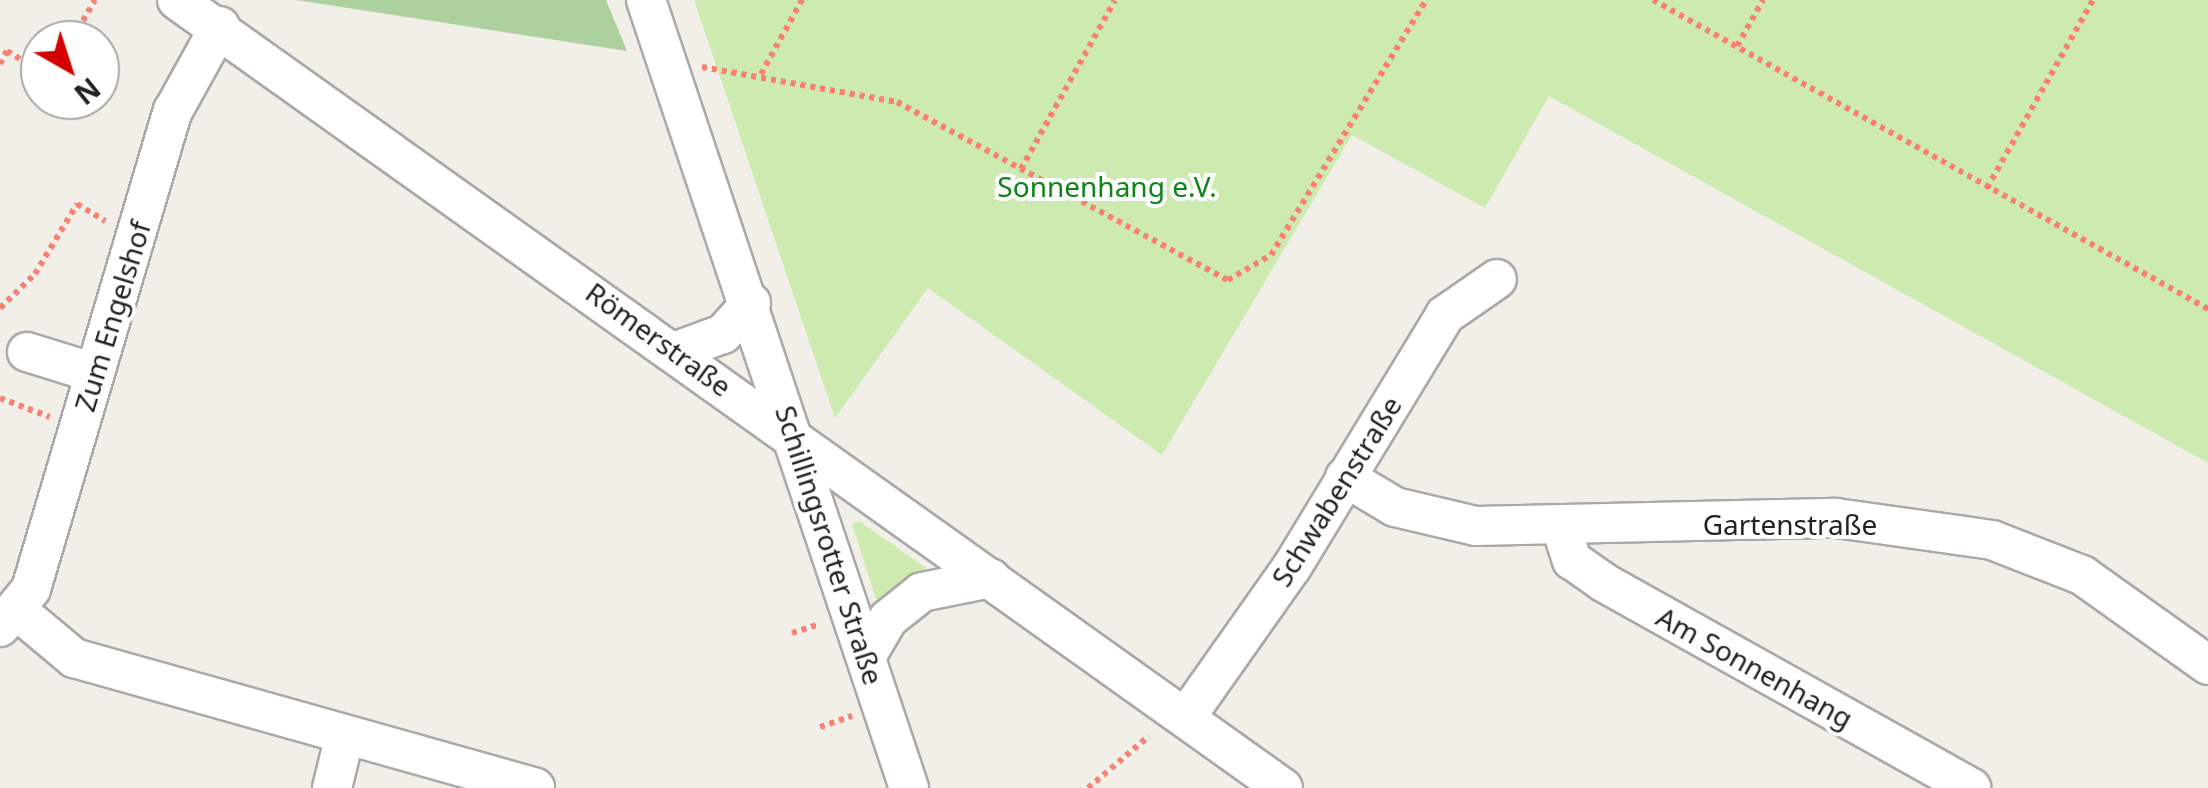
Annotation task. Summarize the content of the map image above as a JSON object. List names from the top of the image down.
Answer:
{
  "streets": {
    "street": [
      "Zum Engelshof",
      "Römerstraße",
      "Schwabenstraße",
      "Gartenstraße",
      "Schillingsrotter Straße",
      "Am Sonnenhang"
    ]
  },
  "crossings": [
    ["Zum Engelshof", "Römerstraße"],
    ["Römerstraße", "Schwabenstraße"],
    ["Römerstraße", "Schillingsrotter Straße"],
    ["Schwabenstraße", "Gartenstraße"],
    ["Gartenstraße", "Am Sonnenhang"]
  ],
  "parks": ["Sonnenhang e.V."],
  "north": "bottom right"
}
